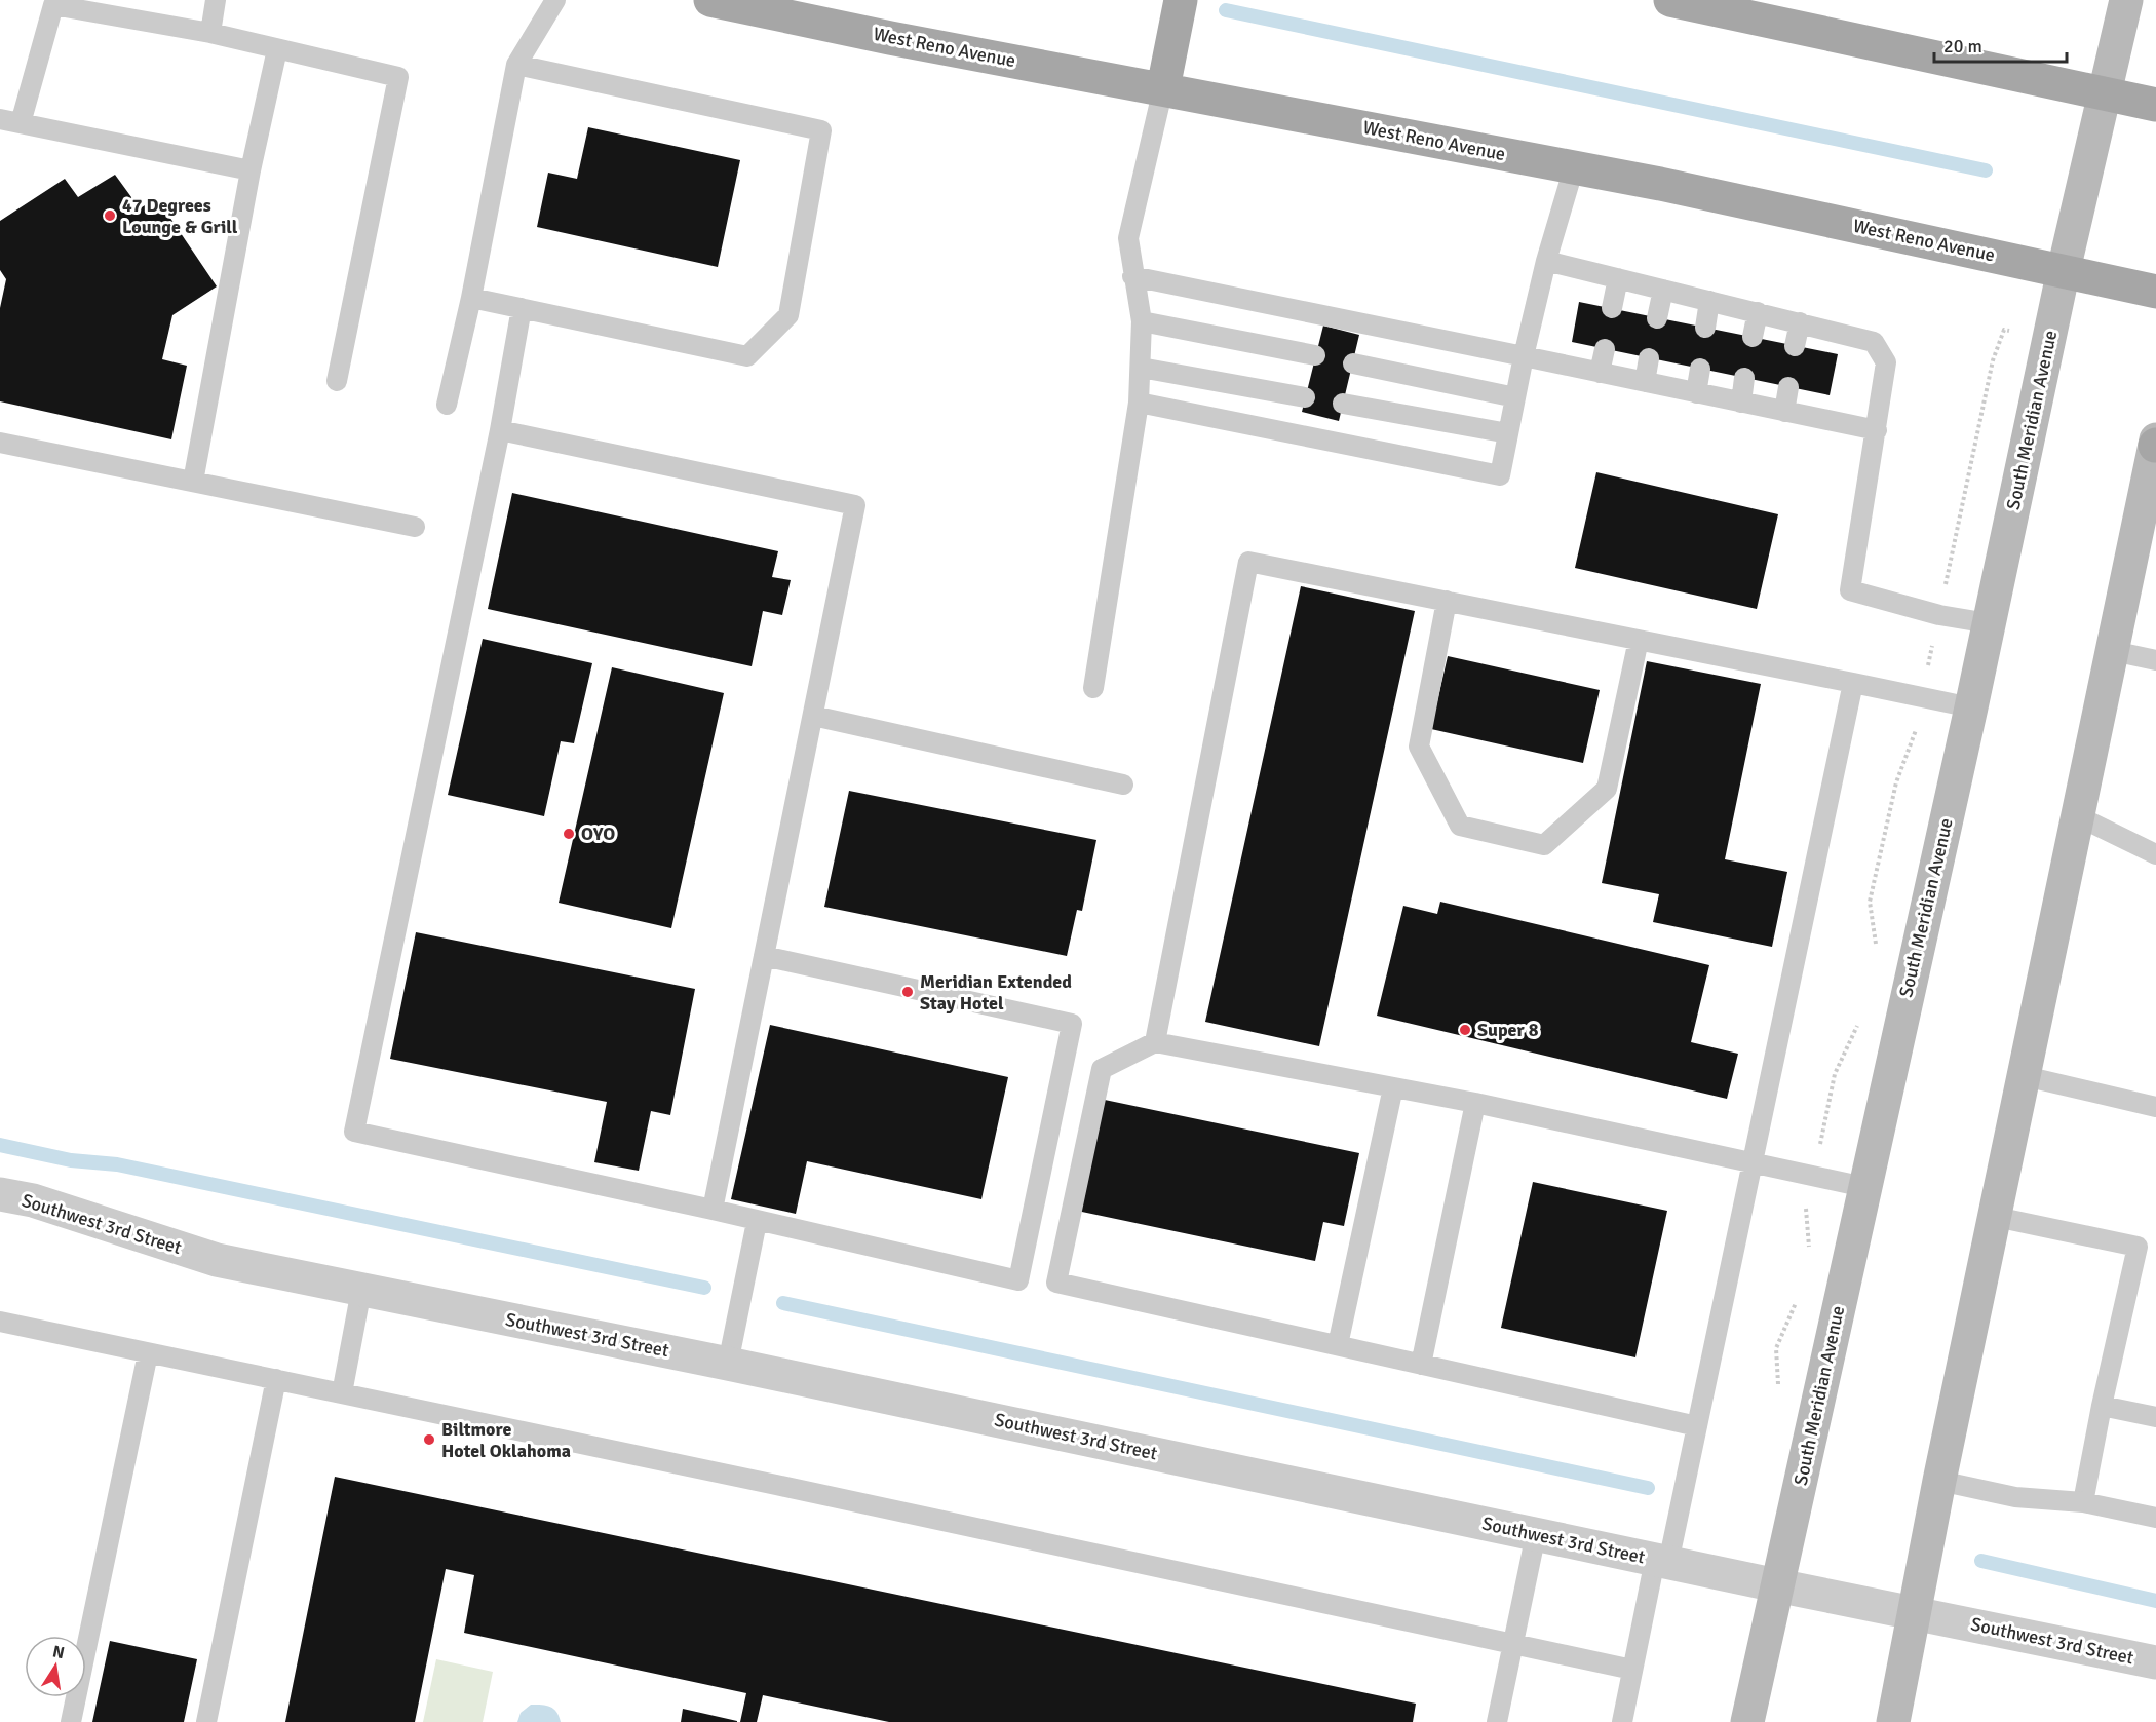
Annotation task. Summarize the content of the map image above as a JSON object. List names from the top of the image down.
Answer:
{
  "streets": {
    "main road": ["West Reno Avenue", "South Meridian Avenue"],
    "street": ["Southwest 3rd Street"]
  },
  "crossings": [
    ["West Reno Avenue", "South Meridian Avenue"],
    ["South Meridian Avenue", "Southwest 3rd Street"]
  ],
  "places": [
    "47 Degrees Lounge & Grill",
    "OYO",
    "Meridian Extended Stay Hotel",
    "Super 8",
    "Biltmore Hotel Oklahoma"
  ],
  "scale_bar": "20 m",
  "north": "top"
}
